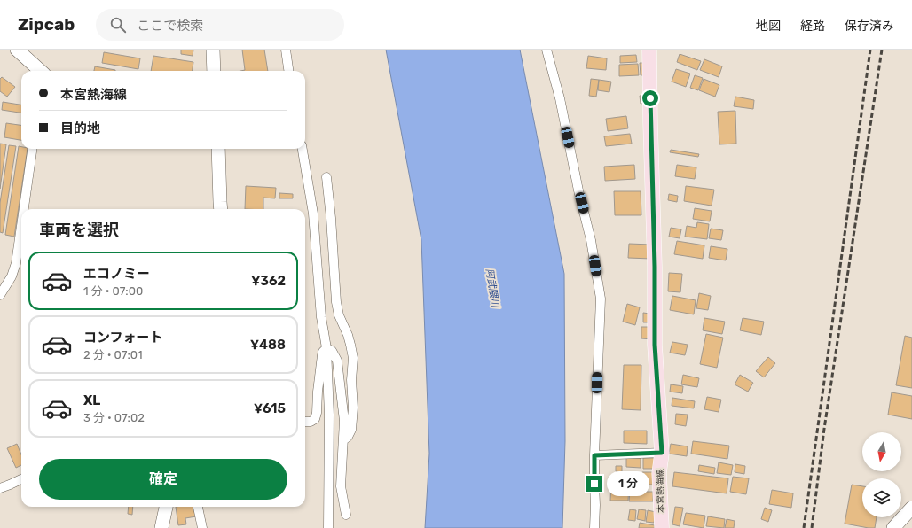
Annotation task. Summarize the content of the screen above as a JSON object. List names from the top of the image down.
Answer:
{
  "streets": {
    "main road": ["本宮熱海線"]
  },
  "water": ["阿武隈川"],
  "north": "bottom",
  "page": {
    "header": "Zipcab",
    "search": "ここで検索",
    "nav": ["地図", "経路", "保存済み"],
    "banner": ["本宮熱海線", "目的地"],
    "heading": "車両を選択",
    "list": [
      {
        "name": "エコノミー",
        "note": "1 分 · 07:00",
        "value": "¥362"
      },
      {
        "name": "コンフォート",
        "note": "2 分 · 07:01",
        "value": "¥488"
      },
      {
        "name": "XL",
        "note": "3 分 · 07:02",
        "value": "¥615"
      }
    ],
    "buttons": "確定",
    "bubble": "1 分"
  }
}
